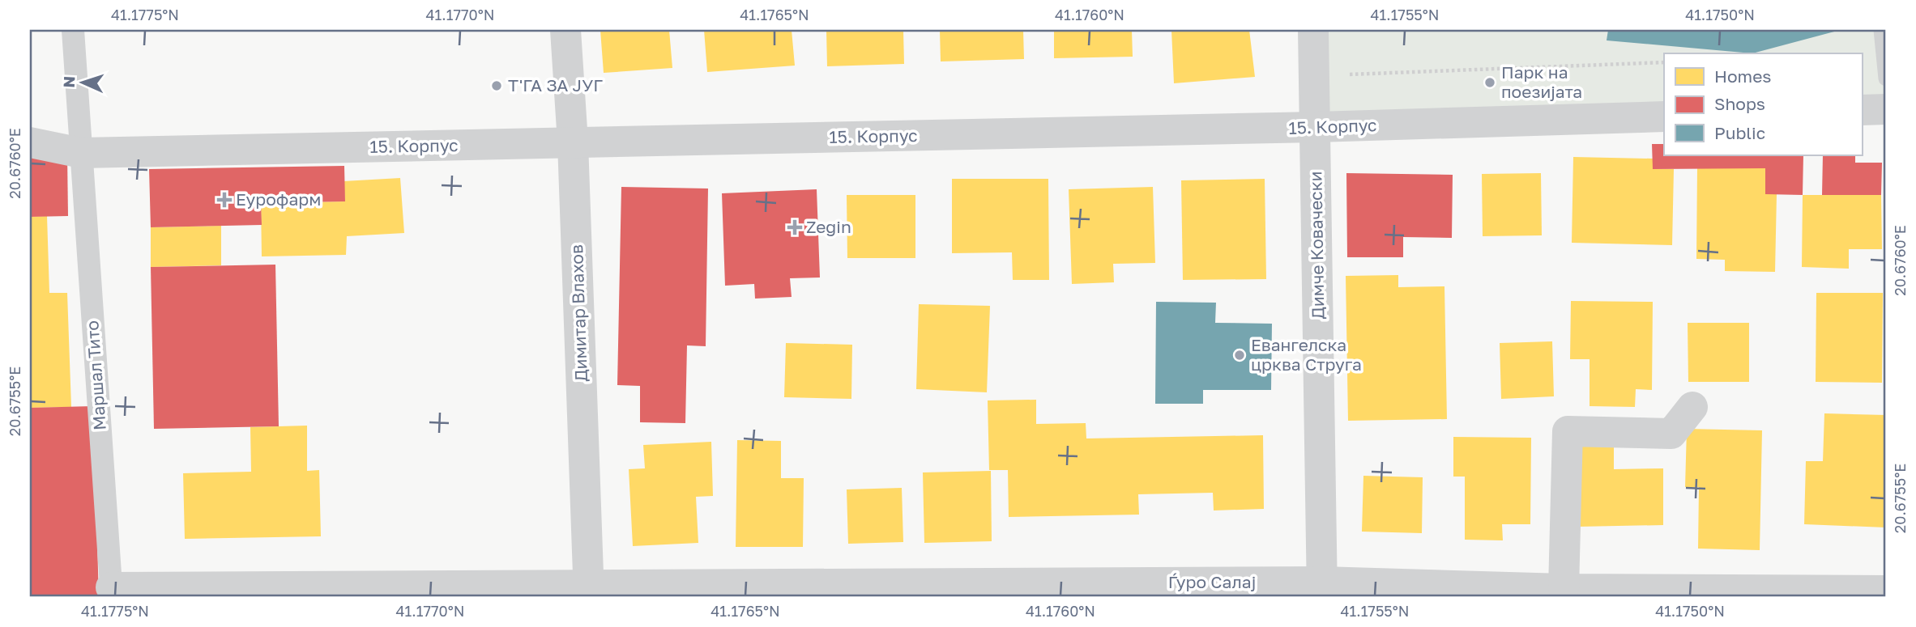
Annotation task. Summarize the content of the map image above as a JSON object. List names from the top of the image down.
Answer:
{
  "streets": {
    "street": [
      "15. Корпус",
      "Димче Ковачески",
      "Димитар Влахов",
      "Маршал Тито",
      "Ѓуро Салај"
    ]
  },
  "crossings": [
    ["15. Корпус", "Димче Ковачески"],
    ["15. Корпус", "Димитар Влахов"],
    ["15. Корпус", "Маршал Тито"],
    ["Димче Ковачески", "Ѓуро Салај"],
    ["Димитар Влахов", "Ѓуро Салај"],
    ["Маршал Тито", "Ѓуро Салај"]
  ],
  "places": {
    "other": ["Парк на поезијата", "Т'ГА ЗА ЈУГ", "Евангелска црква Струга"],
    "health": ["Еурофарм", "Zegin"]
  },
  "legend": ["Homes", "Shops", "Public"],
  "north": "left",
  "coordinates": [
    "41.1775°N",
    "41.1770°N",
    "41.1765°N",
    "41.1760°N",
    "41.1755°N",
    "41.1750°N",
    "20.6760°E",
    "20.6755°E"
  ]
}
